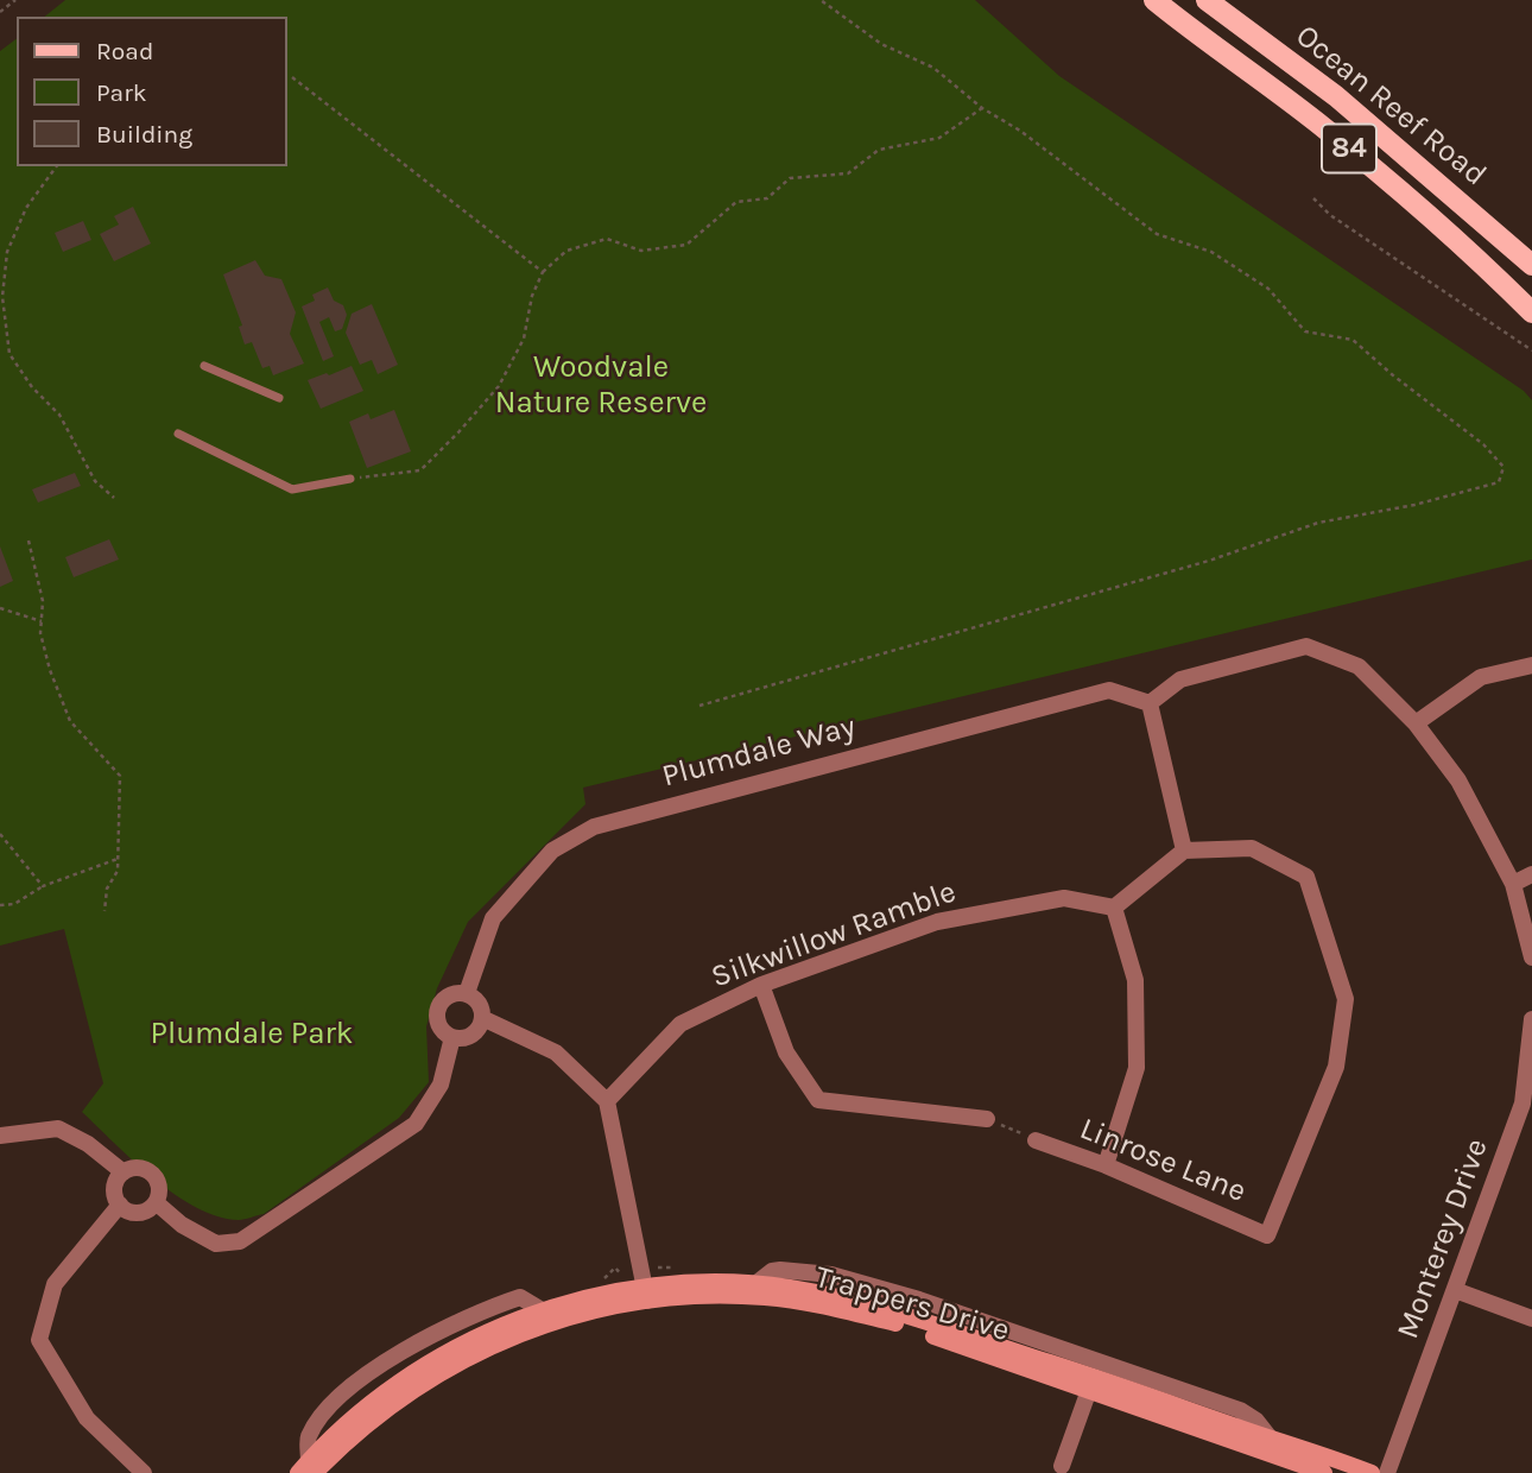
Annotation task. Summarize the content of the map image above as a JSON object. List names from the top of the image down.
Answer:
{
  "streets": {
    "main road": ["Ocean Reef Road", "84", "Trappers Drive"],
    "street": [
      "Plumdale Way",
      "Silkwillow Ramble",
      "Linrose Lane",
      "Monterey Drive"
    ]
  },
  "parks": ["Woodvale Nature Reserve", "Plumdale Park"],
  "legend": ["Road", "Park", "Building"]
}
